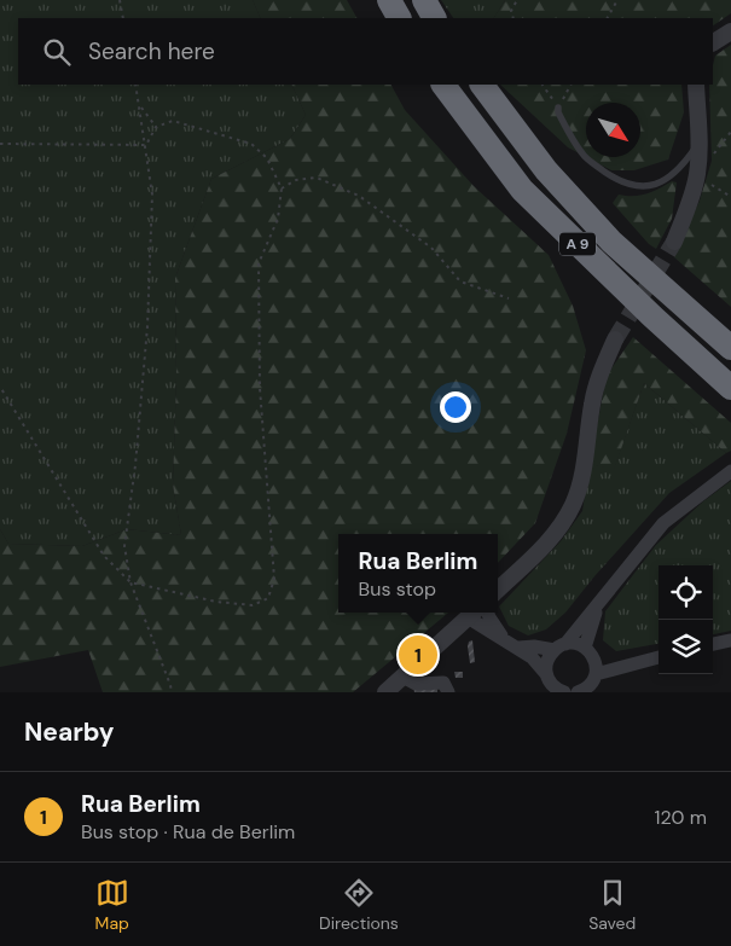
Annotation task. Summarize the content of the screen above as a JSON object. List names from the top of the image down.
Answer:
{
  "streets": {
    "highway": ["A 9"]
  },
  "north": "bottom right",
  "page": {
    "search": "Search here",
    "popup": ["Rua Berlim", "Bus stop"],
    "pins": "1",
    "heading": "Nearby",
    "list": [
      {
        "mark": "1",
        "name": "Rua Berlim",
        "note": "Bus stop · Rua de Berlim",
        "value": "120 m"
      }
    ],
    "nav": ["Map", "Directions", "Saved"]
  }
}
